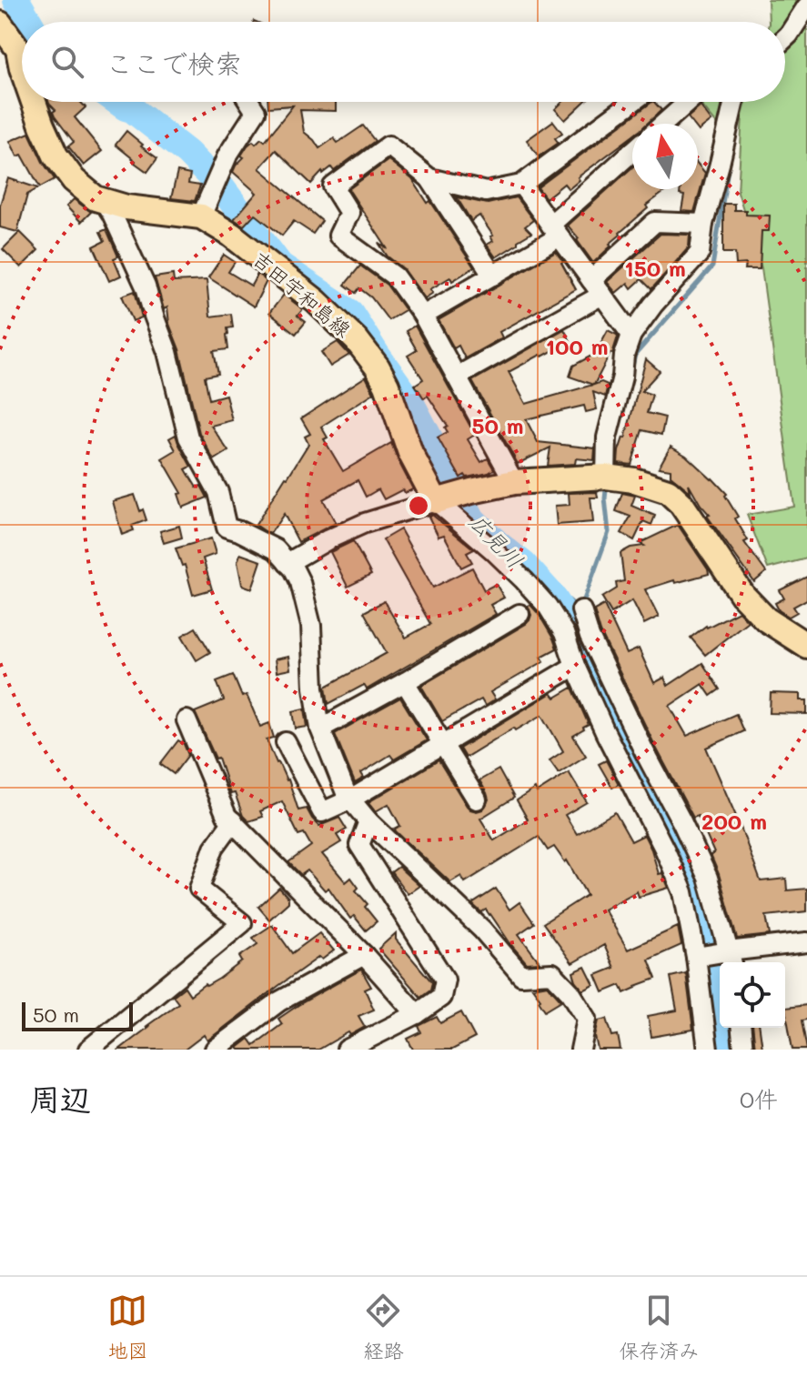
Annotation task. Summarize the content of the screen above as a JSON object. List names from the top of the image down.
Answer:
{
  "streets": {
    "main road": ["吉田宇和島線"]
  },
  "water": ["広見川"],
  "scale_bar": "50 m",
  "north": "top",
  "page": {
    "search": "ここで検索",
    "scale": "50 m",
    "heading": ["周辺", "0件"],
    "nav": ["地図", "経路", "保存済み"]
  },
  "rings": [
    "150 m",
    "100 m",
    "50 m",
    "200 m"
  ]
}
